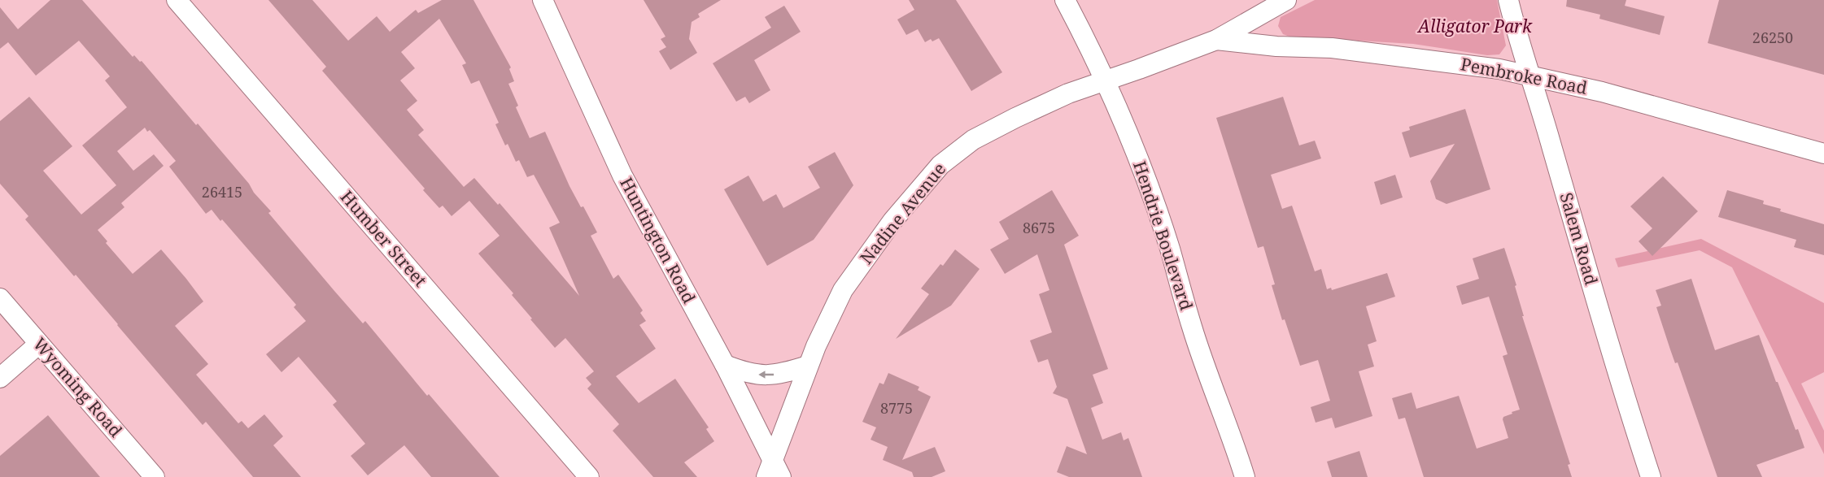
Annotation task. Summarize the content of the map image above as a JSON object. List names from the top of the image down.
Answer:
{
  "streets": {
    "street": [
      "Pembroke Road",
      "Nadine Avenue",
      "Hendrie Boulevard",
      "Humber Street",
      "Salem Road",
      "Huntington Road",
      "Wyoming Road"
    ]
  },
  "crossings": [
    ["Pembroke Road", "Nadine Avenue"],
    ["Pembroke Road", "Salem Road"],
    ["Nadine Avenue", "Hendrie Boulevard"],
    ["Nadine Avenue", "Huntington Road"]
  ],
  "parks": ["Alligator Park"],
  "house_numbers": [
    "26250",
    "26415",
    "8675",
    "8775"
  ]
}
